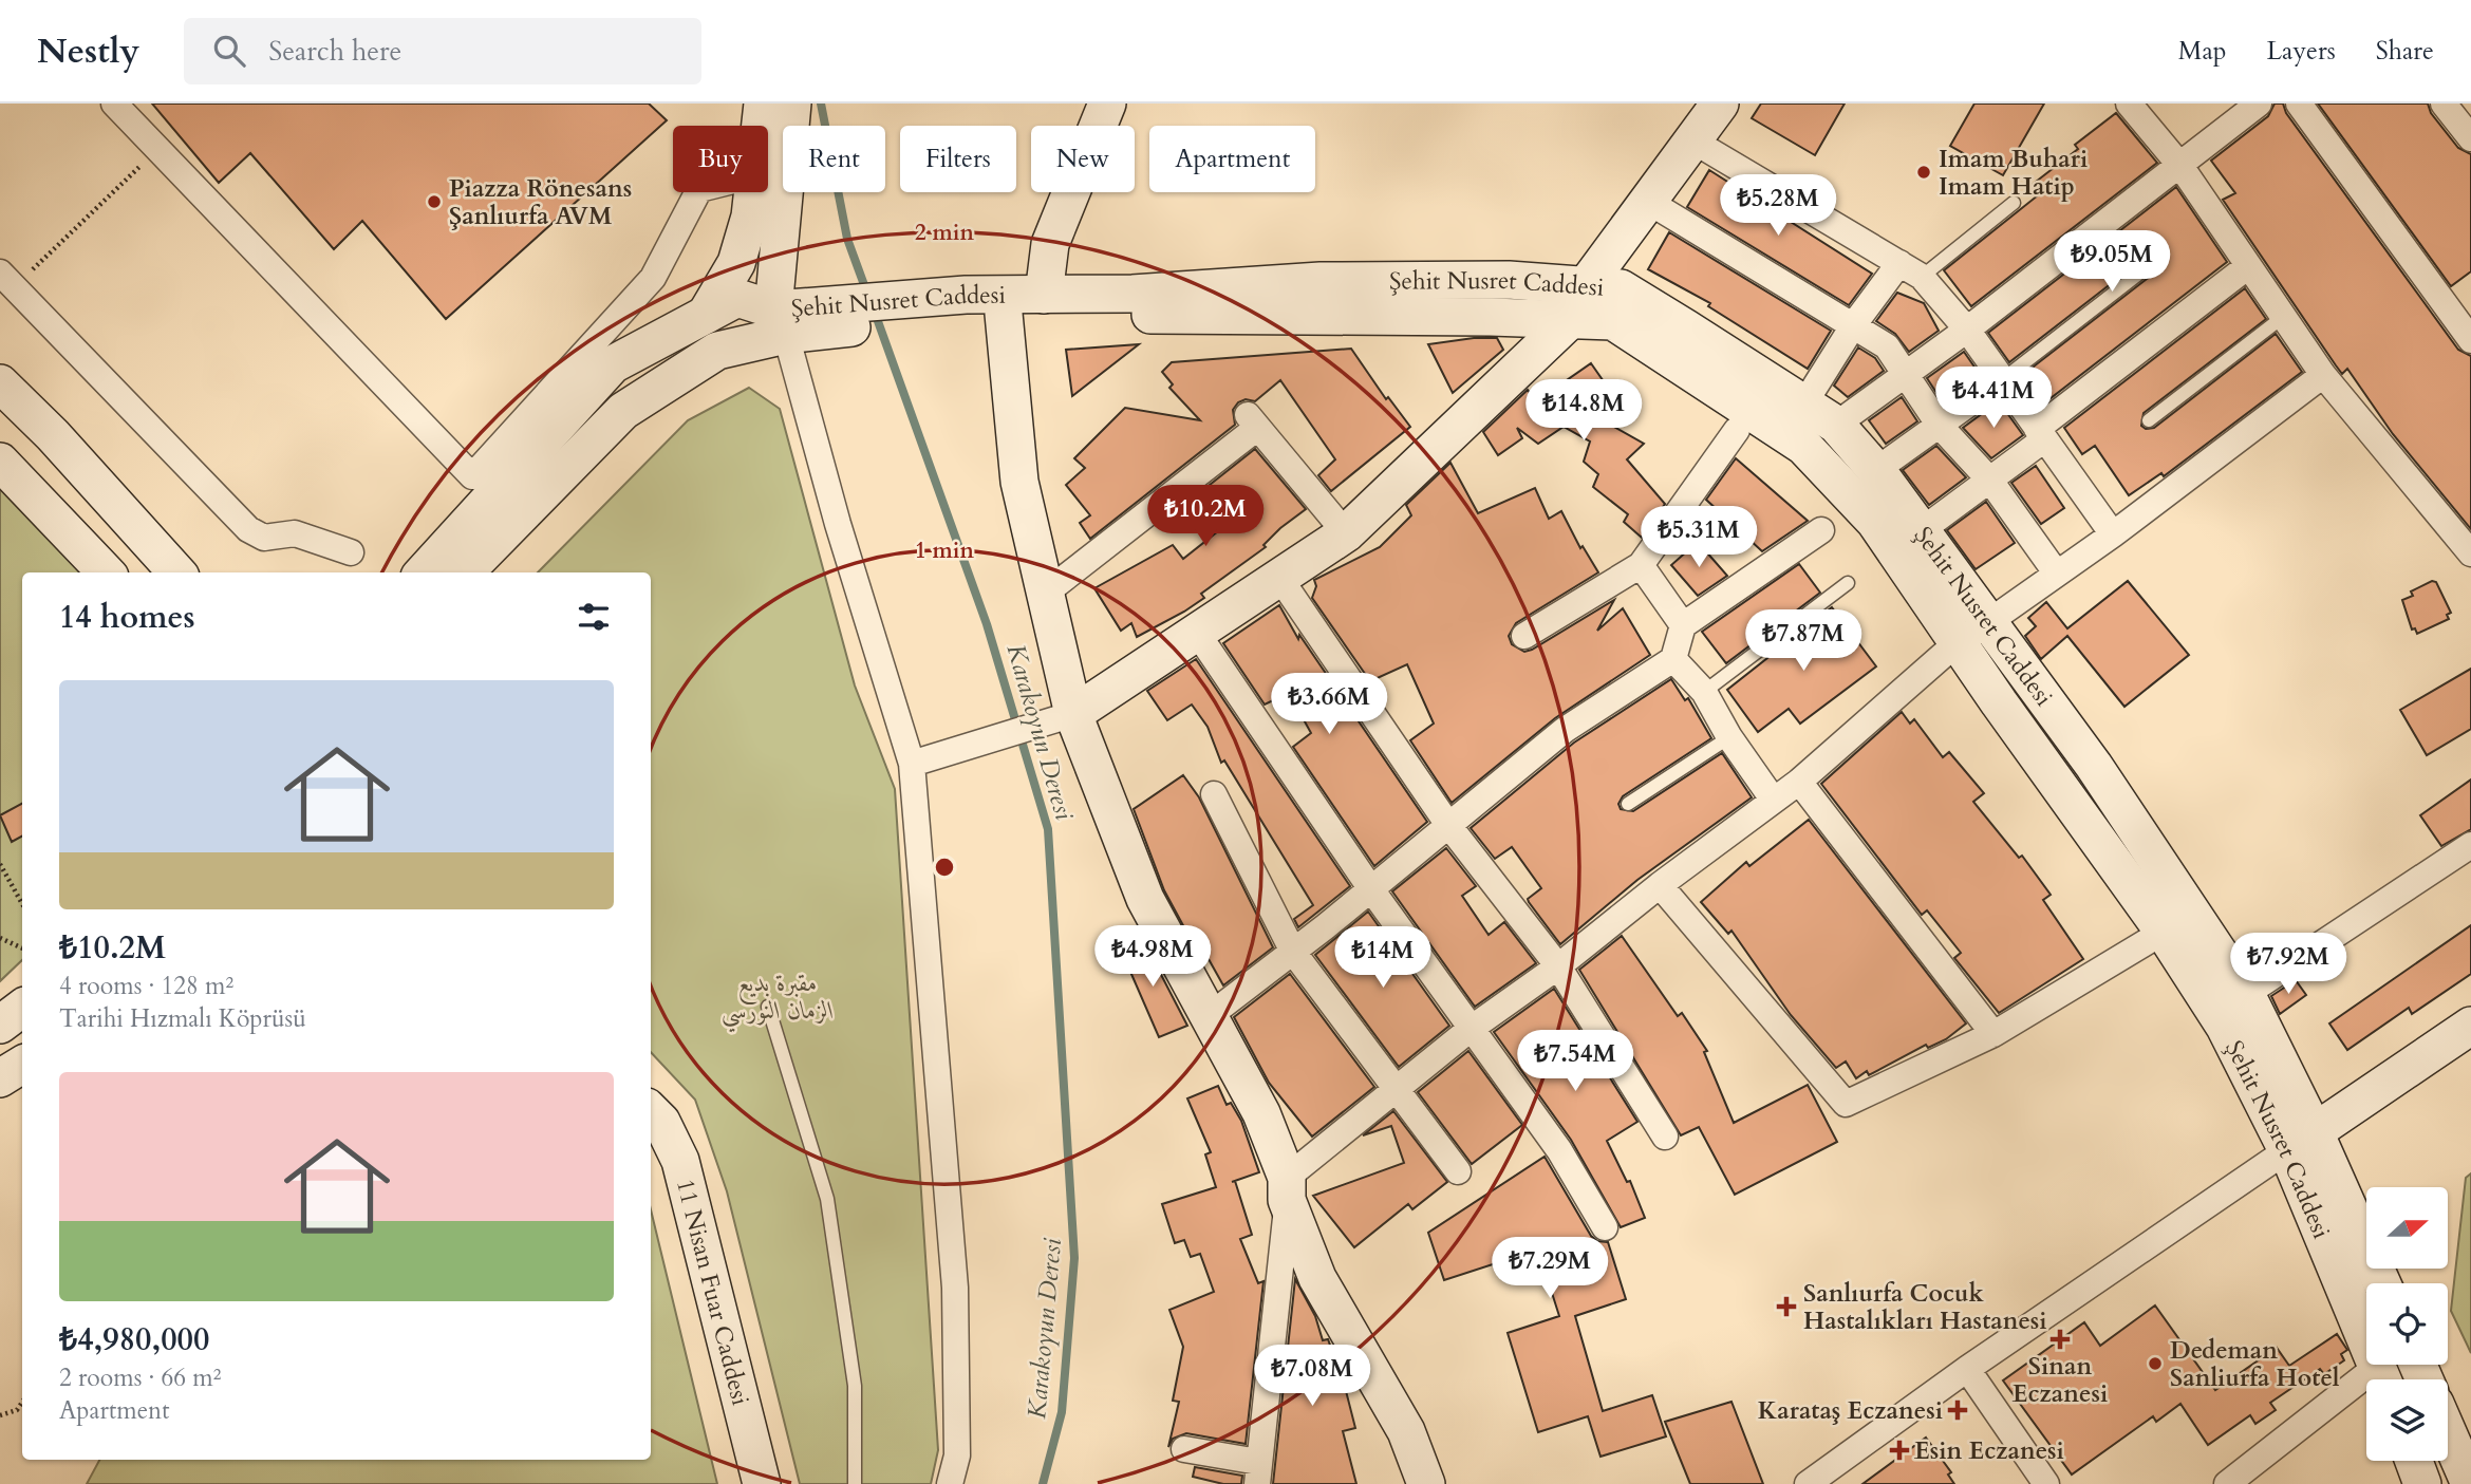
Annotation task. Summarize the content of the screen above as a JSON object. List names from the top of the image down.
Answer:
{
  "streets": {
    "main road": ["Şehit Nusret Caddesi", "11 Nisan Fuar Caddesi"]
  },
  "water": ["Karakoyun Deresi"],
  "parks": ["مقبرة بديع الزمان النورسي"],
  "places": {
    "other": ["Imam Buhari Imam Hatip", "Piazza Rönesans Şanlıurfa AVM", "Dedeman Sanliurfa Hotel"],
    "health": [
      "Sanlıurfa Cocuk Hastalıkları Hastanesi",
      "Sinan Eczanesi",
      "Karataş Eczanesi",
      "Esin Eczanesi"
    ]
  },
  "north": "right",
  "page": {
    "header": "Nestly",
    "search": "Search here",
    "nav": ["Map", "Layers", "Share"],
    "chip": [
      "Buy",
      "Rent",
      "Filters",
      "New",
      "Apartment"
    ],
    "price": [
      "₺5.28M",
      "₺9.05M",
      "₺4.41M",
      "₺14.8M",
      "₺10.2M",
      "₺5.31M",
      "₺7.87M",
      "₺3.66M",
      "₺4.98M",
      "₺14M",
      "₺7.92M",
      "₺7.54M",
      "₺7.29M",
      "₺7.08M"
    ],
    "heading": "14 homes",
    "list": [
      {
        "name": "₺10.2M",
        "note": "4 rooms · 128 m² · Tarihi Hızmalı Köprüsü"
      },
      {
        "name": "₺4,980,000",
        "note": "2 rooms · 66 m² · Apartment"
      }
    ]
  },
  "rings": ["2 min", "1 min"]
}
